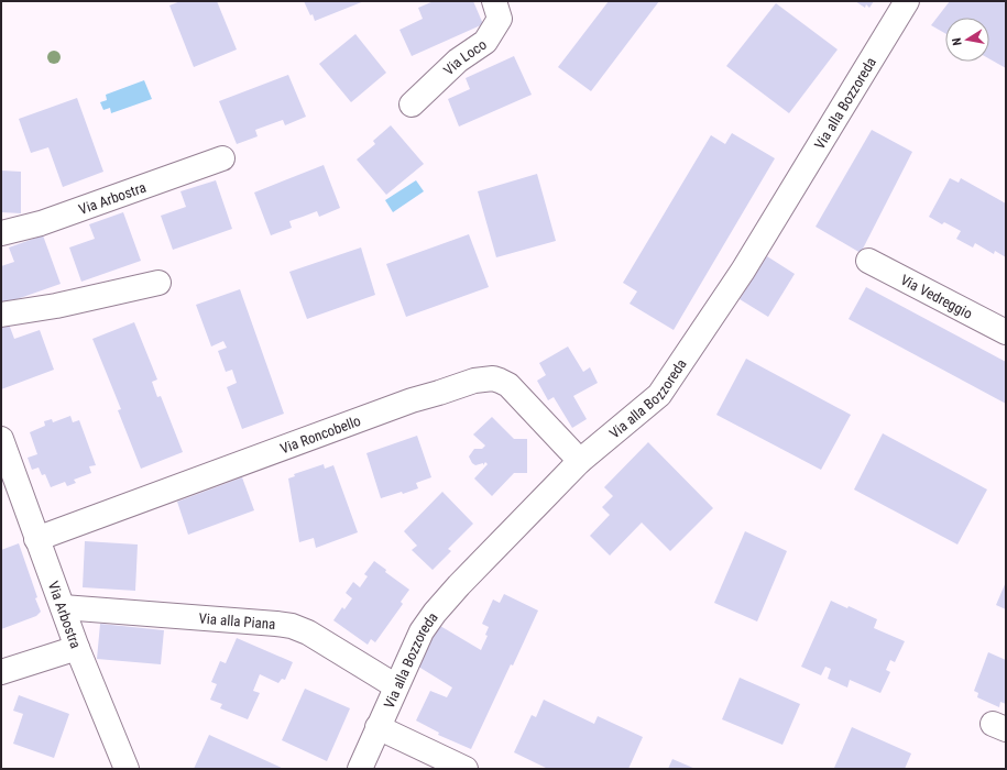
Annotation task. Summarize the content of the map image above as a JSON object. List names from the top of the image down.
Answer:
{
  "streets": {
    "street": [
      "Via Loco",
      "Via alla Bozzoreda",
      "Via Arbostra",
      "Via Vedreggio",
      "Via Roncobello",
      "Via alla Piana"
    ]
  },
  "crossings": [
    ["Via alla Bozzoreda", "Via Roncobello"],
    ["Via alla Bozzoreda", "Via alla Piana"],
    ["Via Arbostra", "Via Roncobello"],
    ["Via Arbostra", "Via alla Piana"]
  ],
  "north": "left"
}
